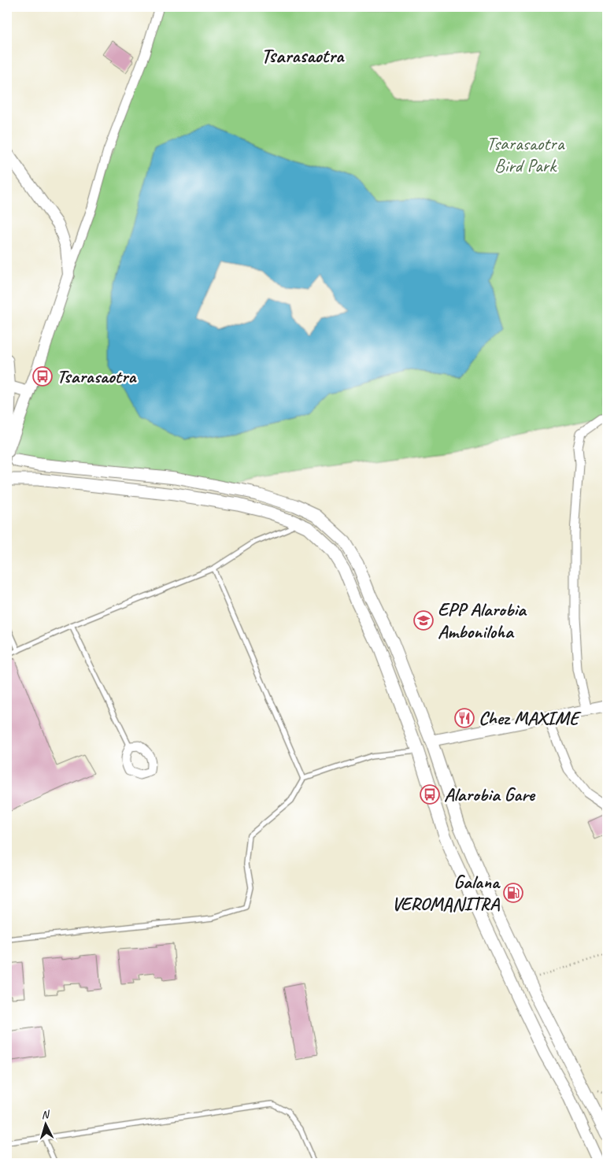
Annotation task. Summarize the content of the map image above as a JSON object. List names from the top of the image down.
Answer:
{
  "districts": ["Tsarasaotra"],
  "parks": ["Tsarasaotra Bird Park"],
  "places": {
    "bus stop": ["Tsarasaotra", "Alarobia Gare"],
    "school or university": ["EPP Alarobia Amboniloha"],
    "restaurant": ["Chez MAXIME"],
    "fuel station": ["Galana VEROMANITRA"]
  },
  "north": "top"
}
